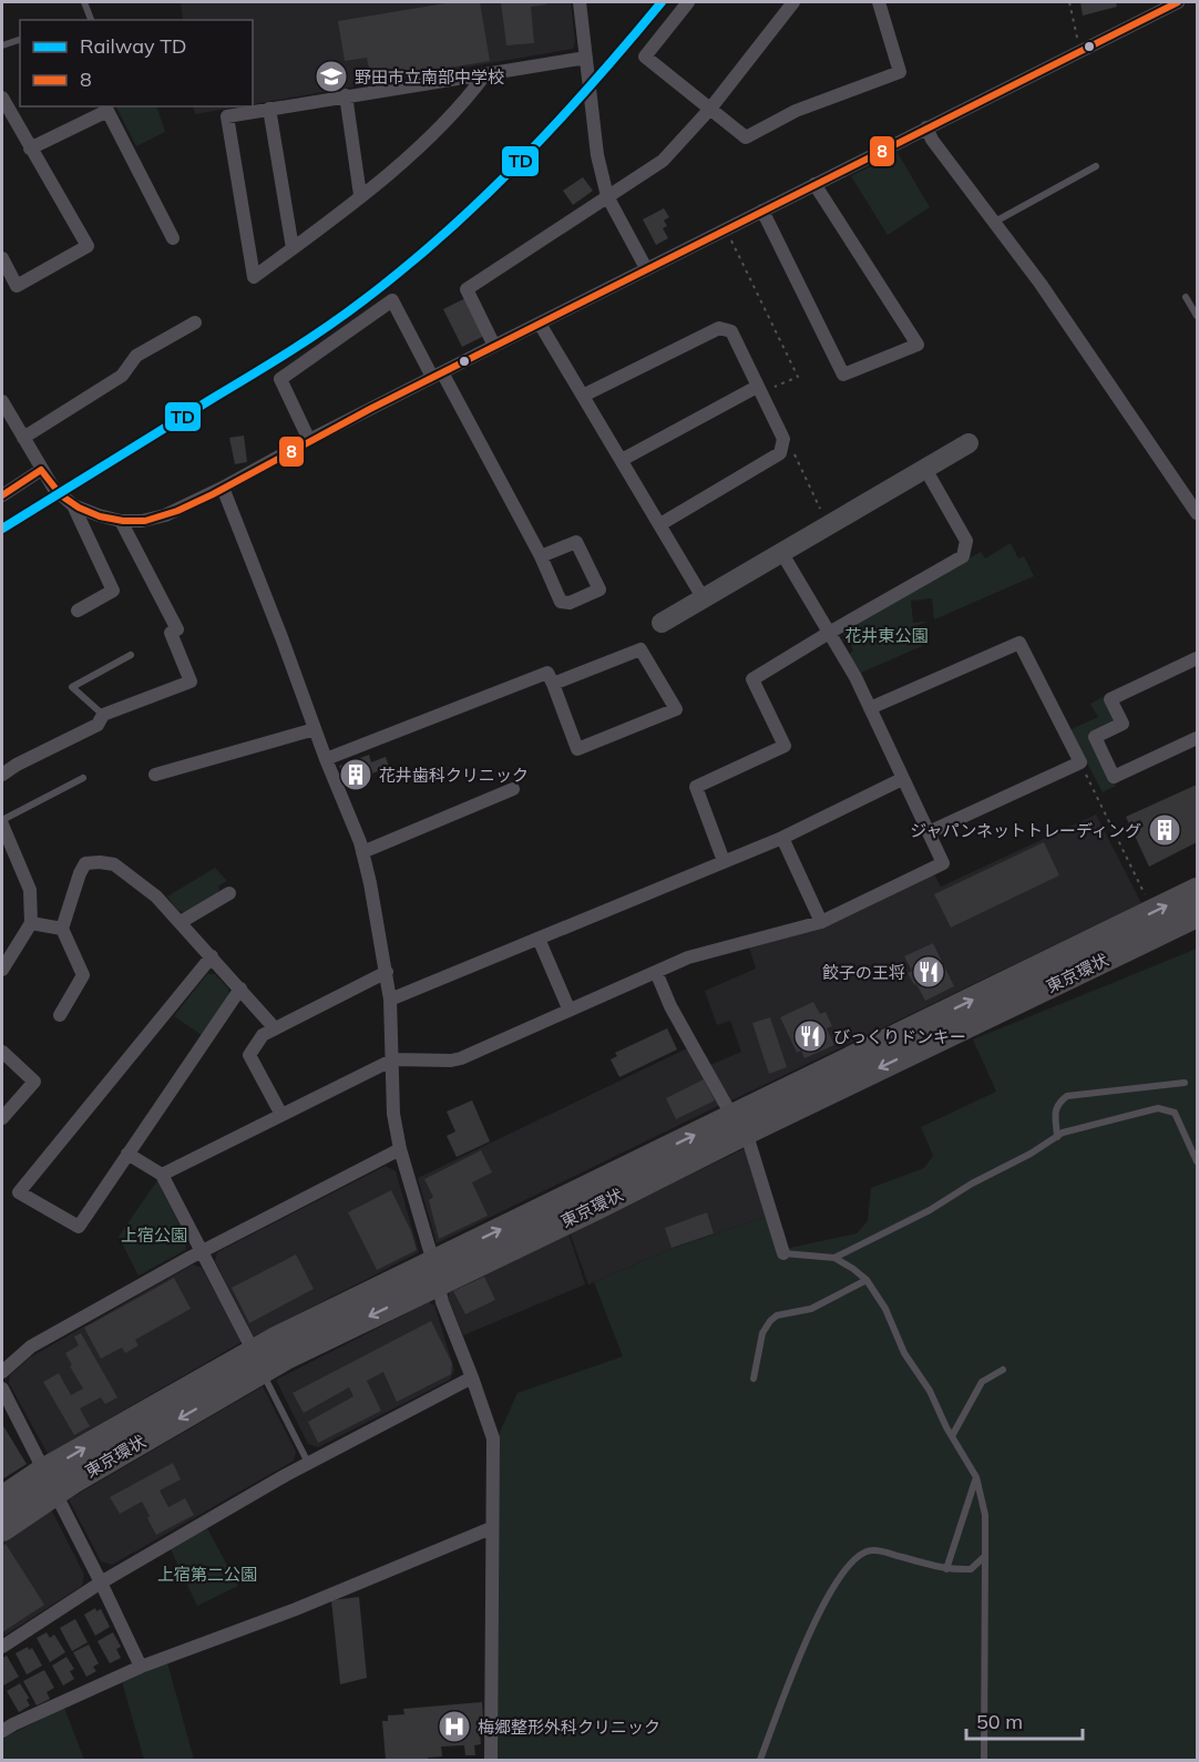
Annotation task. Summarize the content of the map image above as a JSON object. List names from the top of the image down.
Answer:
{
  "streets": {
    "highway": ["東京環状"]
  },
  "parks": ["花井東公園", "上宿公園", "上宿第二公園"],
  "places": {
    "school or university": ["野田市立南部中学校"],
    "building": ["花井歯科クリニック", "ジャパンネットトレーディング"],
    "restaurant": ["餃子の王将", "びっくりドンキー"],
    "hospital": ["梅郷整形外科クリニック"]
  },
  "lines": ["rail line TD", "transit line 8"],
  "legend": ["Railway TD", "8"],
  "scale_bar": "50 m"
}
